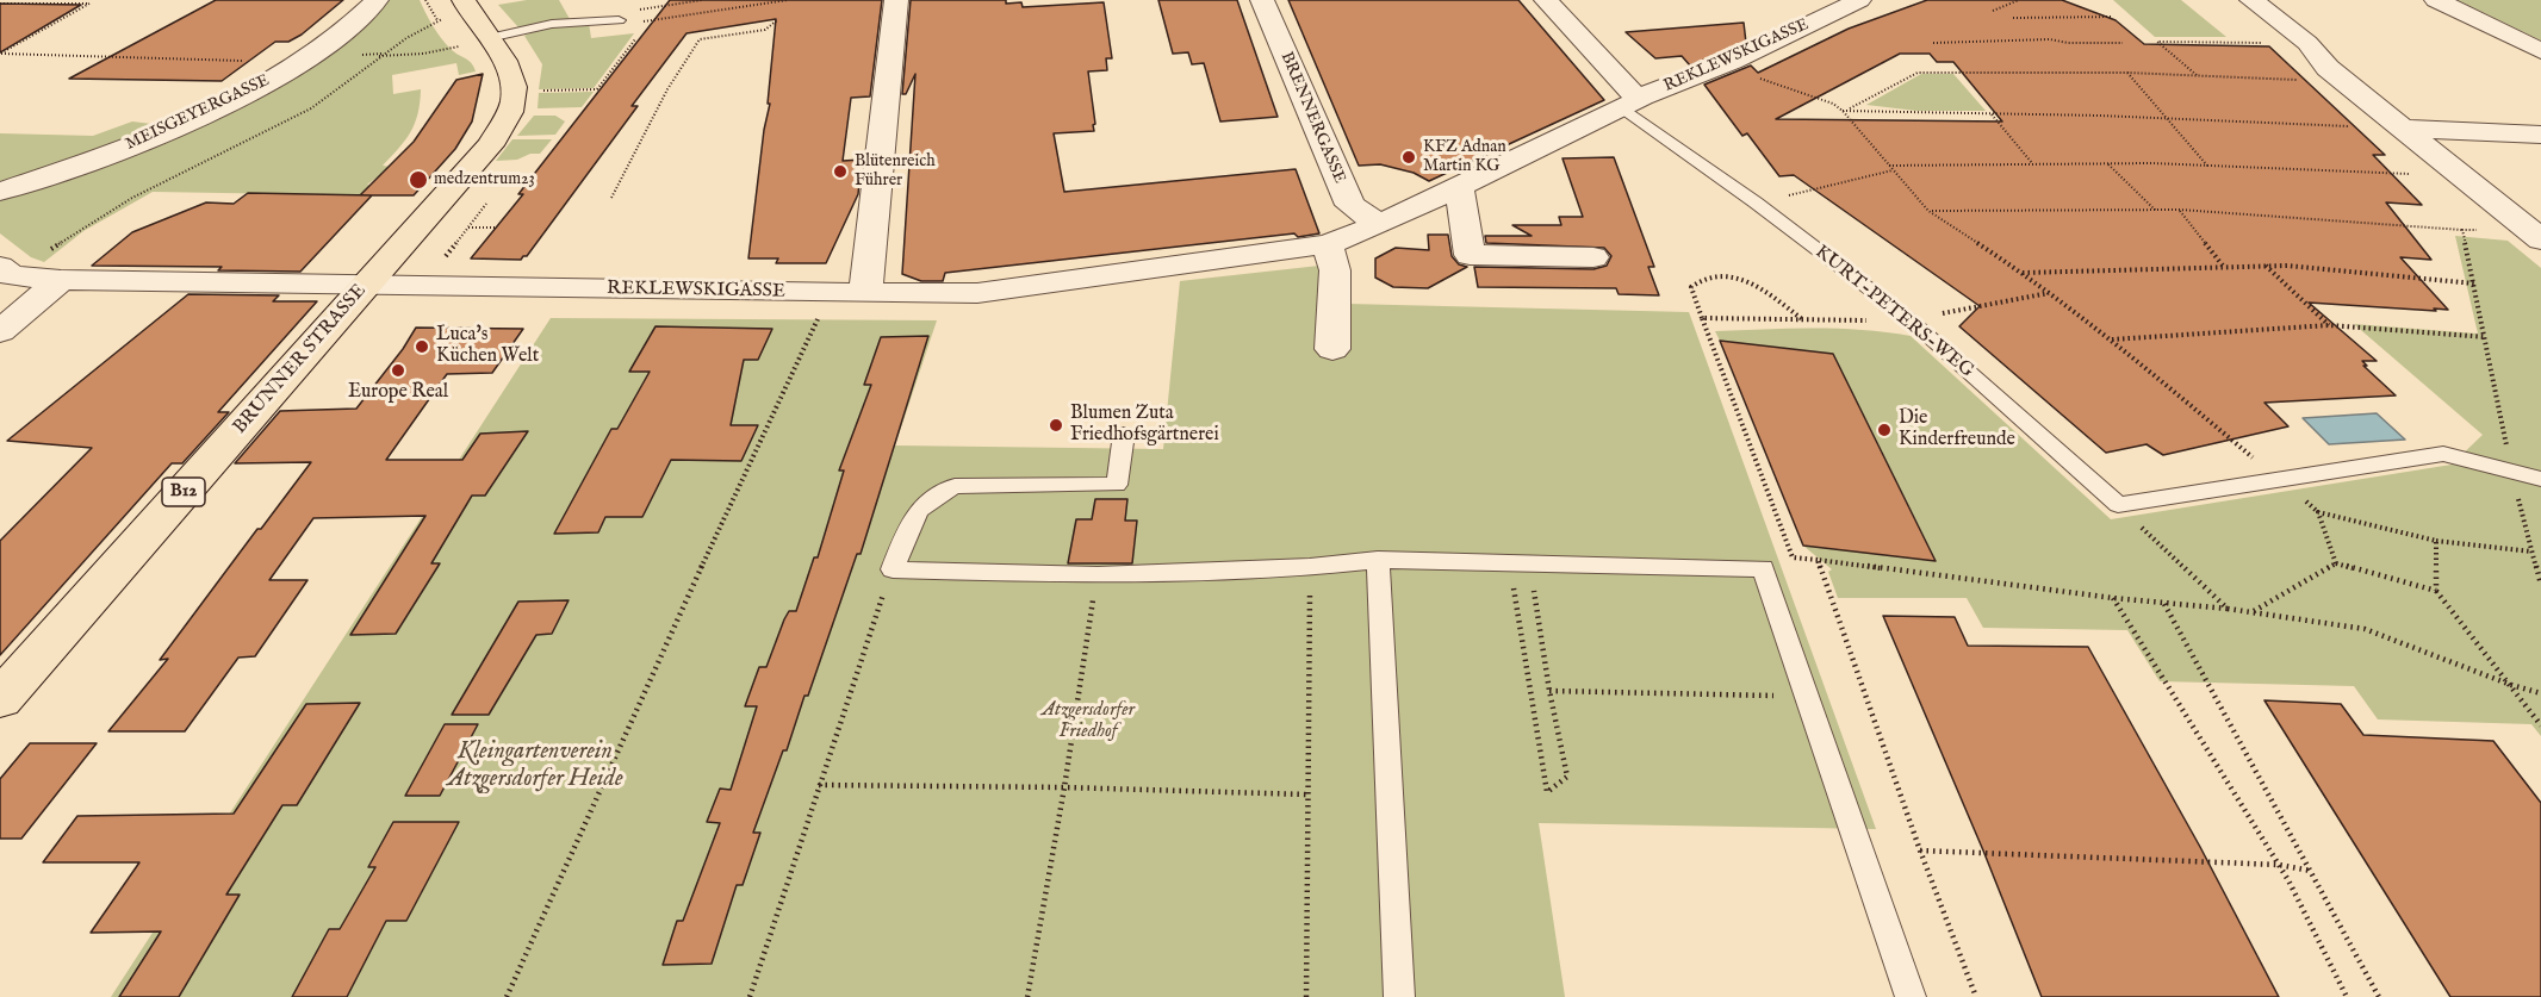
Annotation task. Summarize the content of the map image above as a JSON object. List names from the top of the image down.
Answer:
{
  "streets": {
    "main road": ["BRUNNER STRASSE", "B12"],
    "street": ["REKLEWSKIGASSE", "MEISGEYERGASSE", "BRENNERGASSE"],
    "lane": ["KURT-PETERS-WEG"]
  },
  "crossings": [
    ["REKLEWSKIGASSE", "BRENNERGASSE"],
    ["REKLEWSKIGASSE", "KURT-PETERS-WEG"],
    ["REKLEWSKIGASSE", "BRUNNER STRASSE"]
  ],
  "parks": ["Atzgersdorfer Friedhof", "Kleingartenverein Atzgersdorfer Heide"],
  "places": [
    "KFZ Adnan Martin KG",
    "Blütenreich Führer",
    "medzentrum23",
    "Luca's Küchen Welt",
    "Europe Real",
    "Blumen Zuta Friedhofsgärtnerei",
    "Die Kinderfreunde"
  ]
}
